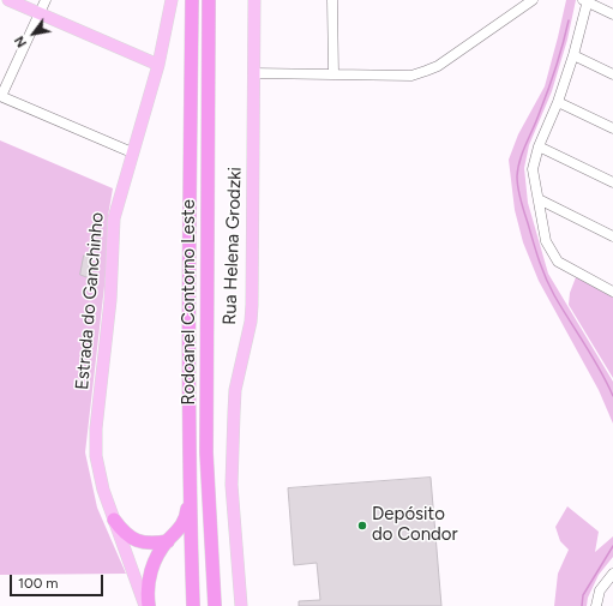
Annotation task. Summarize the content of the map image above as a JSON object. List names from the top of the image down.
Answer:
{
  "streets": {
    "highway": ["Rodoanel Contorno Leste"],
    "main road": ["Rua Helena Grodzki", "Estrada do Ganchinho"]
  },
  "places": ["Depósito do Condor"],
  "scale_bar": "100 m",
  "north": "bottom left"
}
